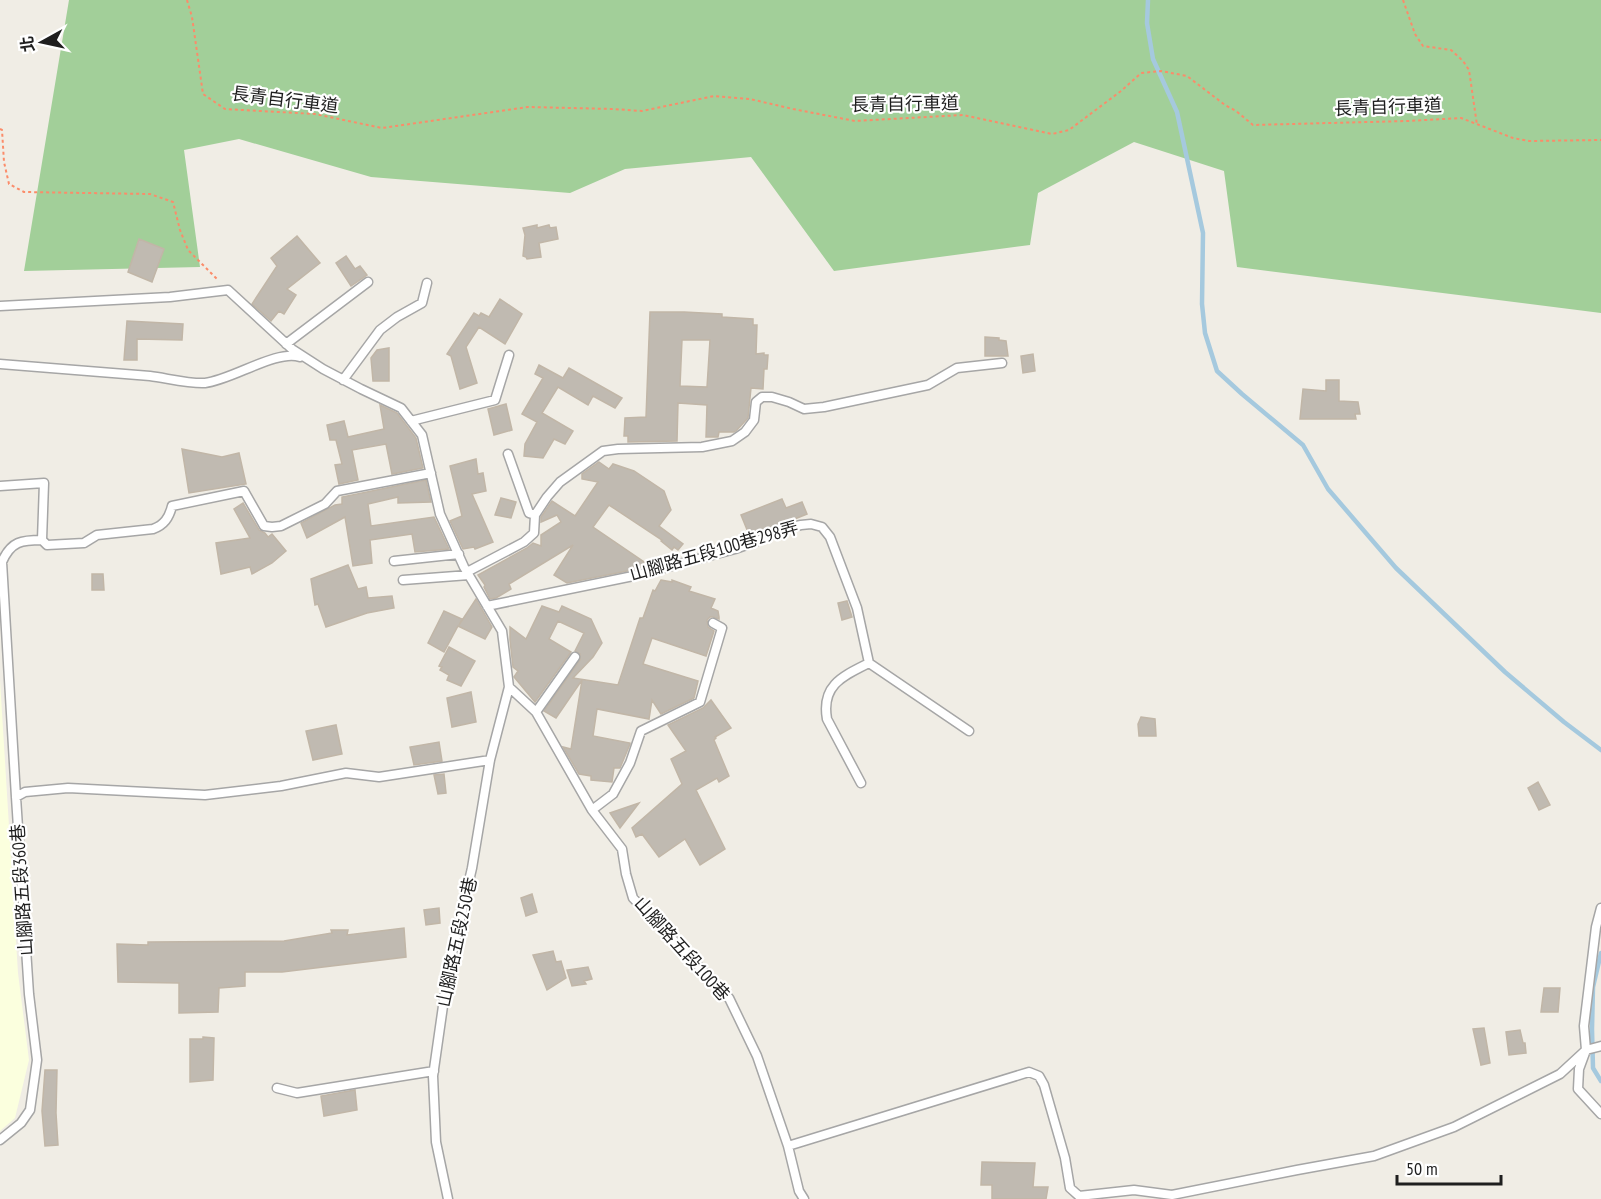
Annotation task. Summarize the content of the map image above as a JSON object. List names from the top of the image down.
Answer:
{
  "streets": {
    "lane": [
      "山腳路五段100巷298弄",
      "山腳路五段360巷",
      "山腳路五段250巷",
      "山腳路五段100巷"
    ],
    "path": ["長青自行車道"]
  },
  "crossings": [
    ["山腳路五段250巷", "山腳路五段100巷"]
  ],
  "scale_bar": "50 m",
  "north": "left"
}
